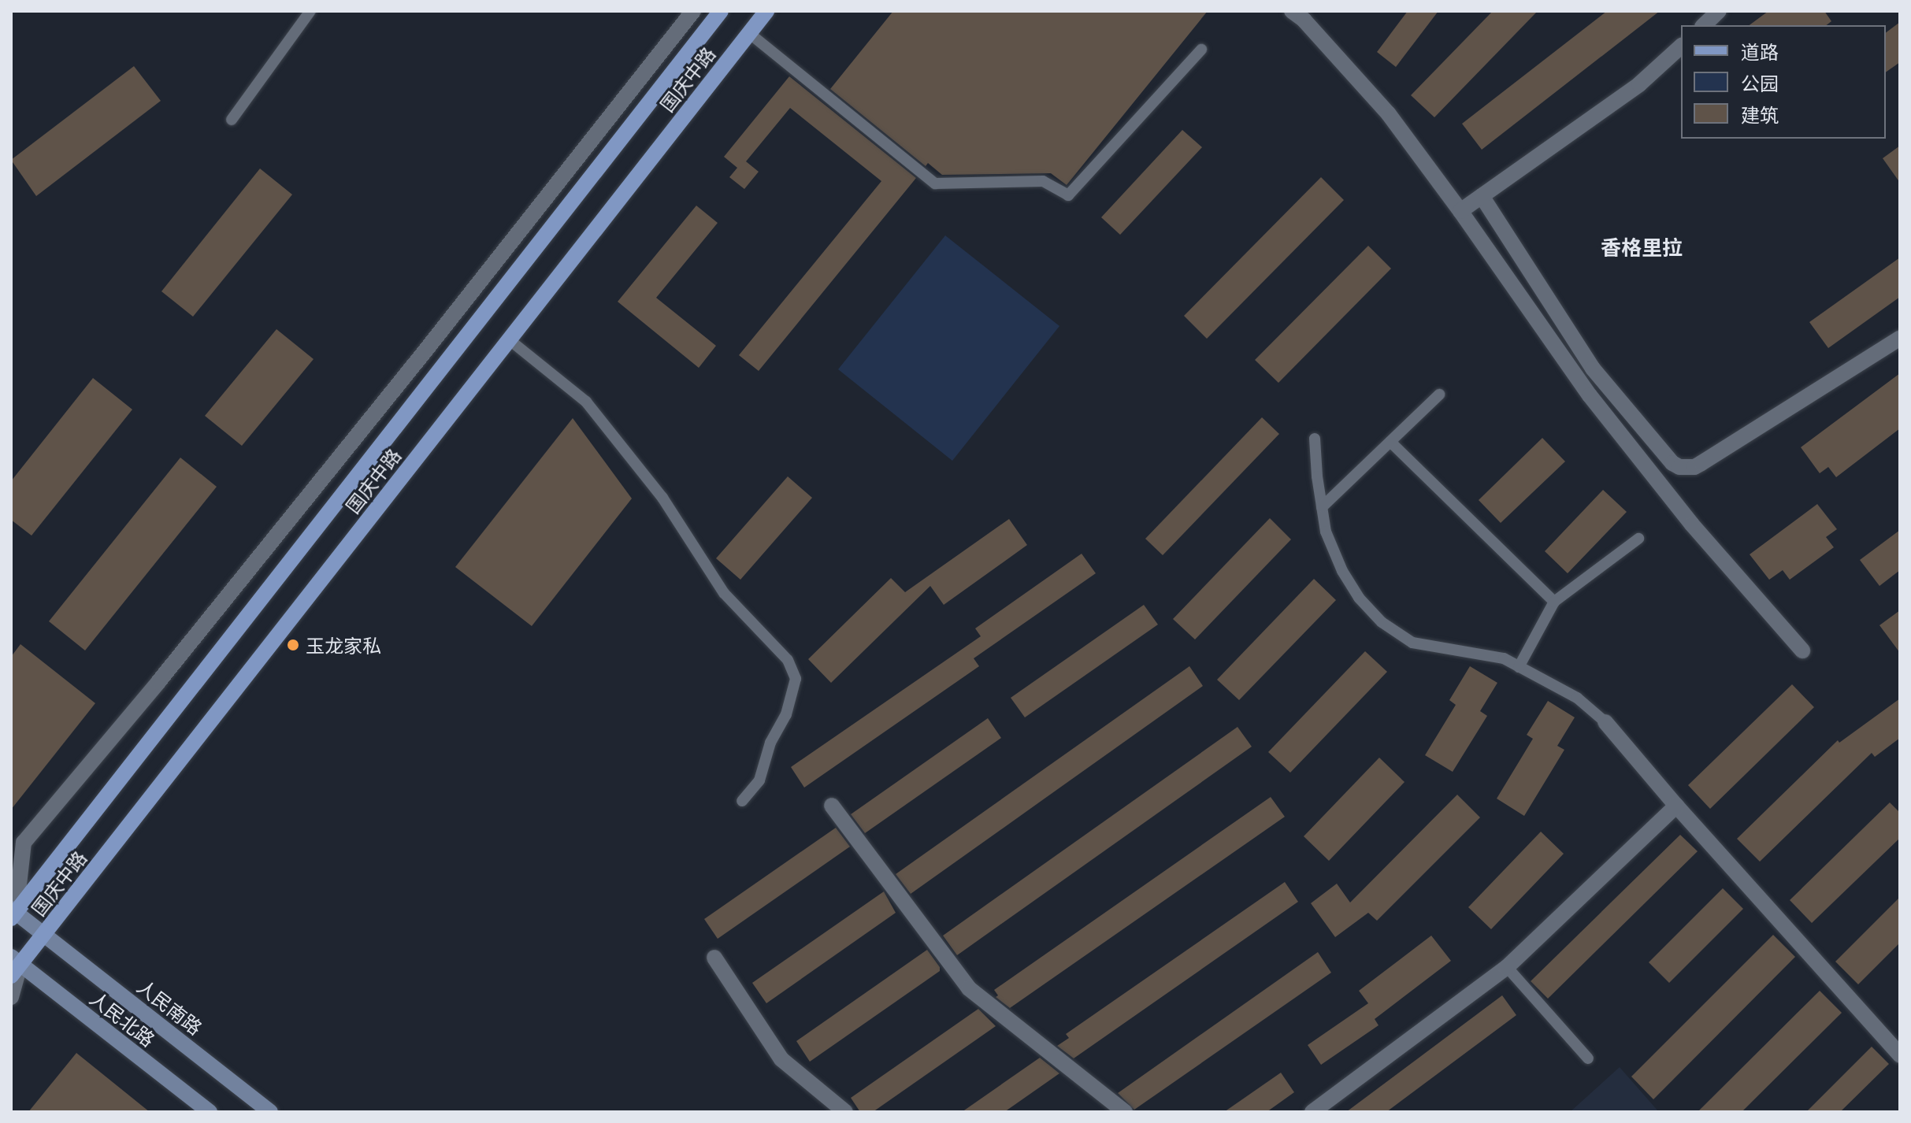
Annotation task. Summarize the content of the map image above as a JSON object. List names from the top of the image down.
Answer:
{
  "streets": {
    "main road": ["国庆中路", "人民南路", "人民北路"]
  },
  "crossings": [
    ["国庆中路", "人民南路"],
    ["国庆中路", "人民北路"]
  ],
  "districts": ["香格里拉"],
  "places": ["玉龙家私"],
  "legend": ["道路", "公园", "建筑"]
}
